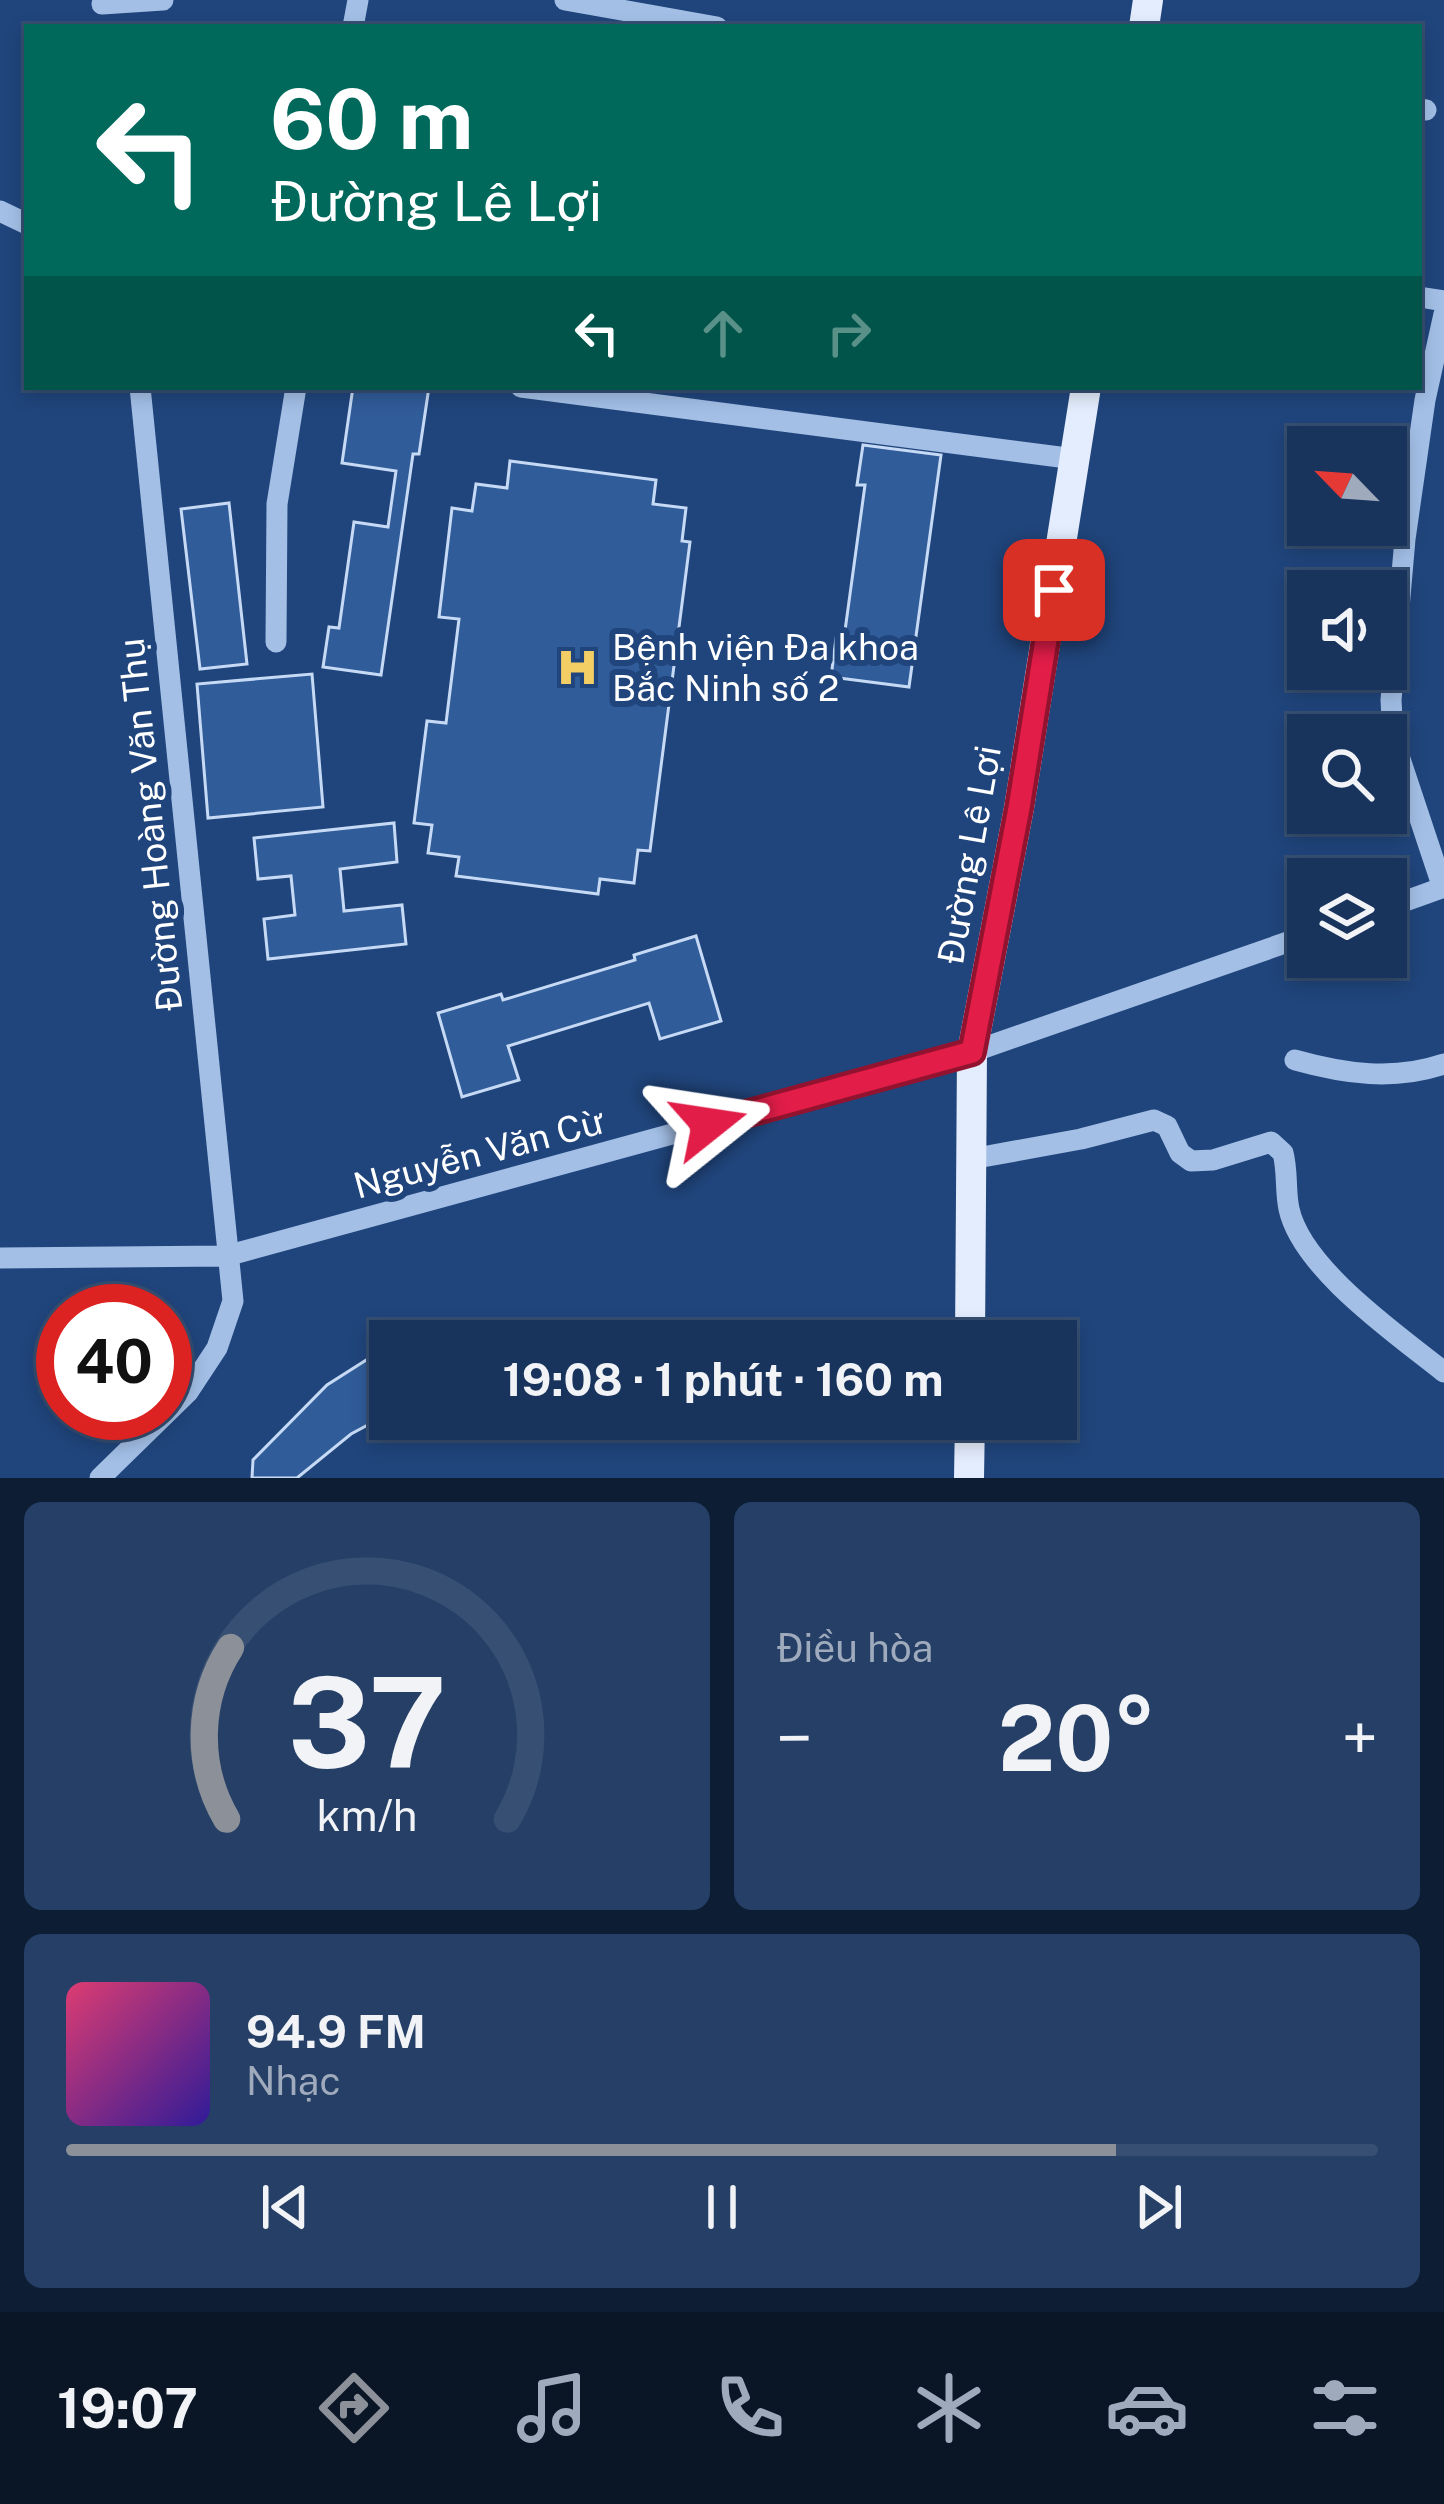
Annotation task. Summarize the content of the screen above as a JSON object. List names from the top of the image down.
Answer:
{
  "streets": {
    "main road": ["Đường Lê Lợi"],
    "street": ["Đường Hoàng Văn Thụ", "Nguyễn Văn Cừ"]
  },
  "crossings": [
    ["Đường Hoàng Văn Thụ", "Nguyễn Văn Cừ"],
    ["Đường Lê Lợi", "Nguyễn Văn Cừ"]
  ],
  "places": {
    "hospital": ["Bệnh viện Đa khoa Bắc Ninh số 2"]
  },
  "north": "top left",
  "page": {
    "turn": ["60 m", "Đường Lê Lợi"],
    "limit": "40",
    "trip": "19:08 · 1 phút · 160 m",
    "tile": "Điều hòa",
    "heat": ["−", "20°", "+"],
    "song": ["94.9 FM", "Nhạc"],
    "tabs": "19:07",
    "gauge": ["37", "km/h"]
  }
}
